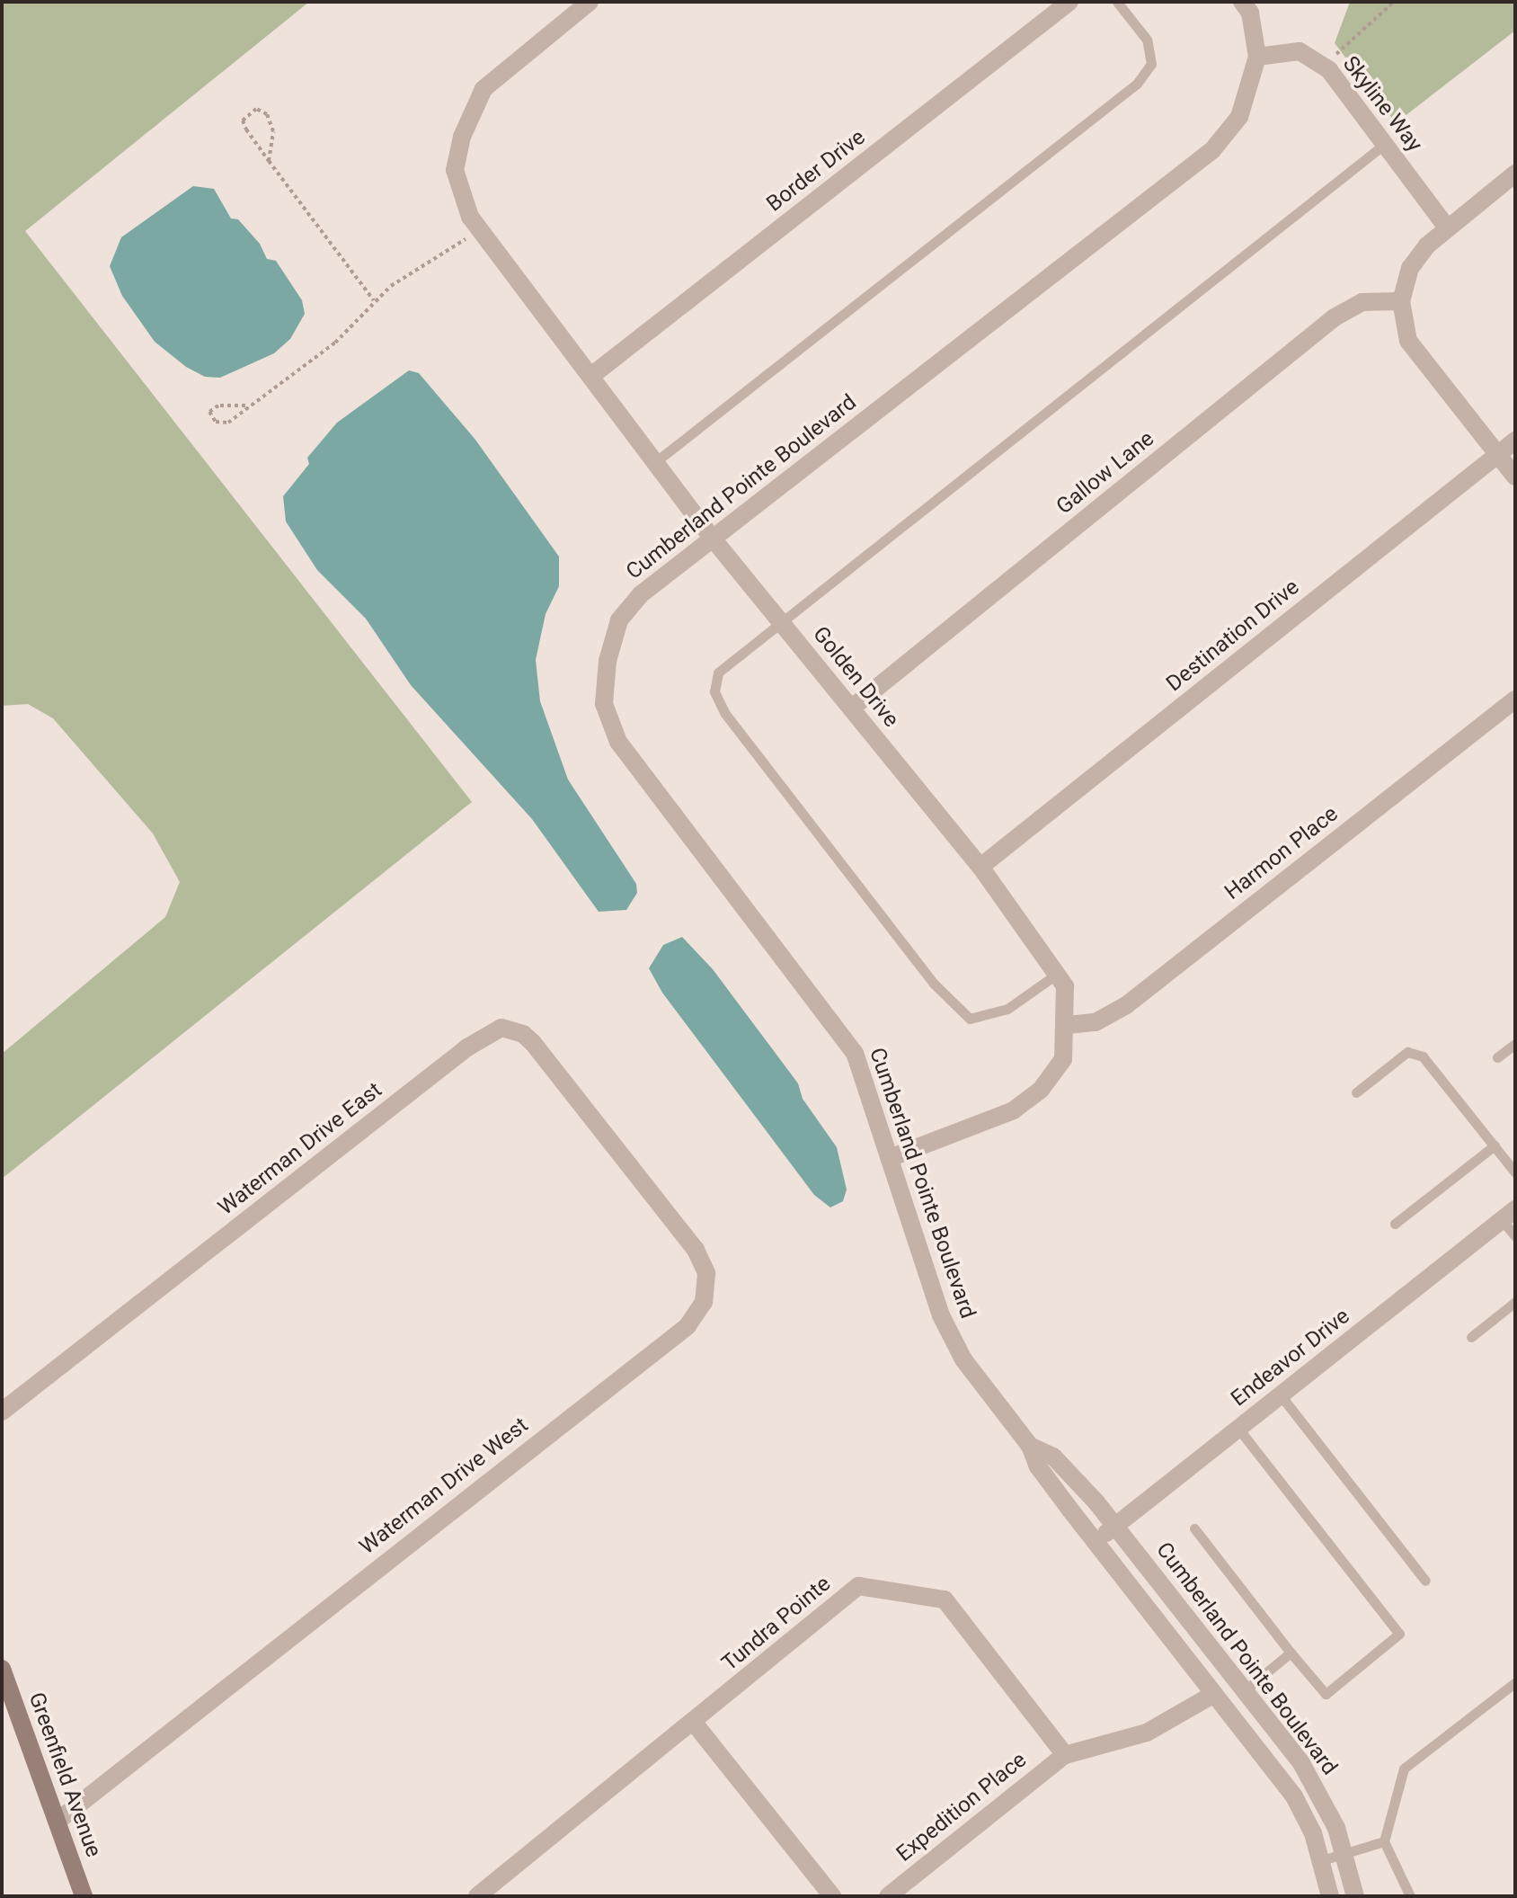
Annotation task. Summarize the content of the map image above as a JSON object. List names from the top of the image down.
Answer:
{
  "streets": {
    "main road": ["Greenfield Avenue"],
    "street": [
      "Skyline Way",
      "Border Drive",
      "Gallow Lane",
      "Cumberland Pointe Boulevard",
      "Destination Drive",
      "Golden Drive",
      "Harmon Place",
      "Waterman Drive East",
      "Endeavor Drive",
      "Waterman Drive West",
      "Tundra Pointe",
      "Expedition Place"
    ]
  },
  "crossings": [
    ["Skyline Way", "Cumberland Pointe Boulevard"],
    ["Border Drive", "Golden Drive"],
    ["Gallow Lane", "Golden Drive"],
    ["Cumberland Pointe Boulevard", "Golden Drive"],
    ["Cumberland Pointe Boulevard", "Endeavor Drive"],
    ["Destination Drive", "Golden Drive"],
    ["Golden Drive", "Harmon Place"],
    ["Waterman Drive East", "Waterman Drive West"],
    ["Waterman Drive West", "Greenfield Avenue"],
    ["Tundra Pointe", "Expedition Place"]
  ]
}
